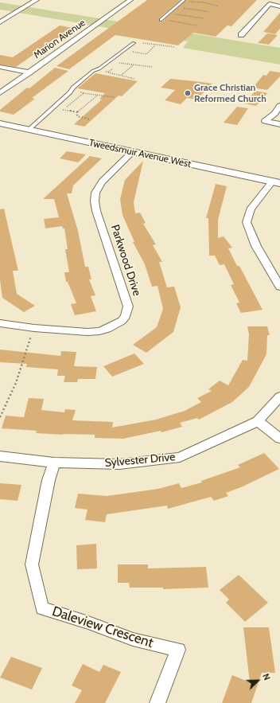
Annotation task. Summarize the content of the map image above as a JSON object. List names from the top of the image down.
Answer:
{
  "streets": {
    "street": [
      "Marion Avenue",
      "Tweedsmuir Avenue West",
      "Parkwood Drive",
      "Sylvester Drive",
      "Daleview Crescent"
    ]
  },
  "crossings": [
    ["Tweedsmuir Avenue West", "Parkwood Drive"],
    ["Sylvester Drive", "Daleview Crescent"]
  ],
  "places": ["Grace Christian Reformed Church"],
  "north": "top right"
}
